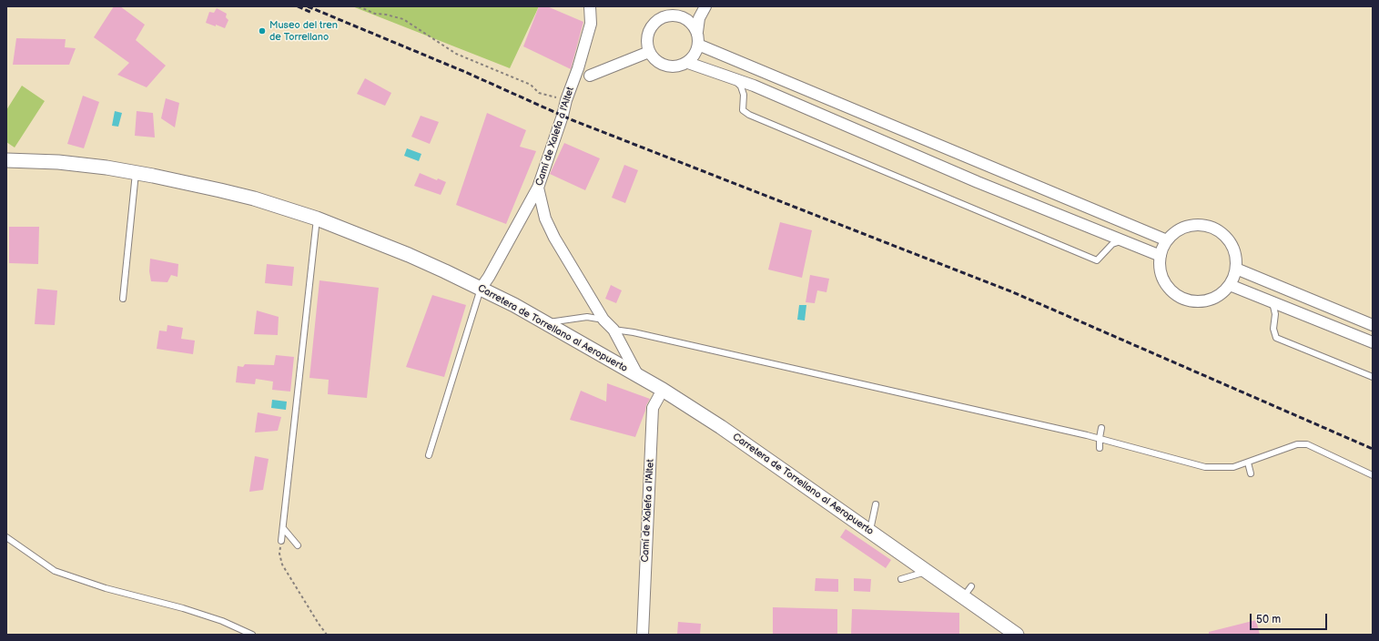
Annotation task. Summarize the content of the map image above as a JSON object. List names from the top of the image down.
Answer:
{
  "streets": {
    "street": ["Camí de Xalefa a l'Altet", "Carretera de Torrellano al Aeropuerto"]
  },
  "crossings": [
    ["Camí de Xalefa a l'Altet", "Carretera de Torrellano al Aeropuerto"]
  ],
  "places": ["Museo del tren de Torrellano"],
  "scale_bar": "50 m"
}
